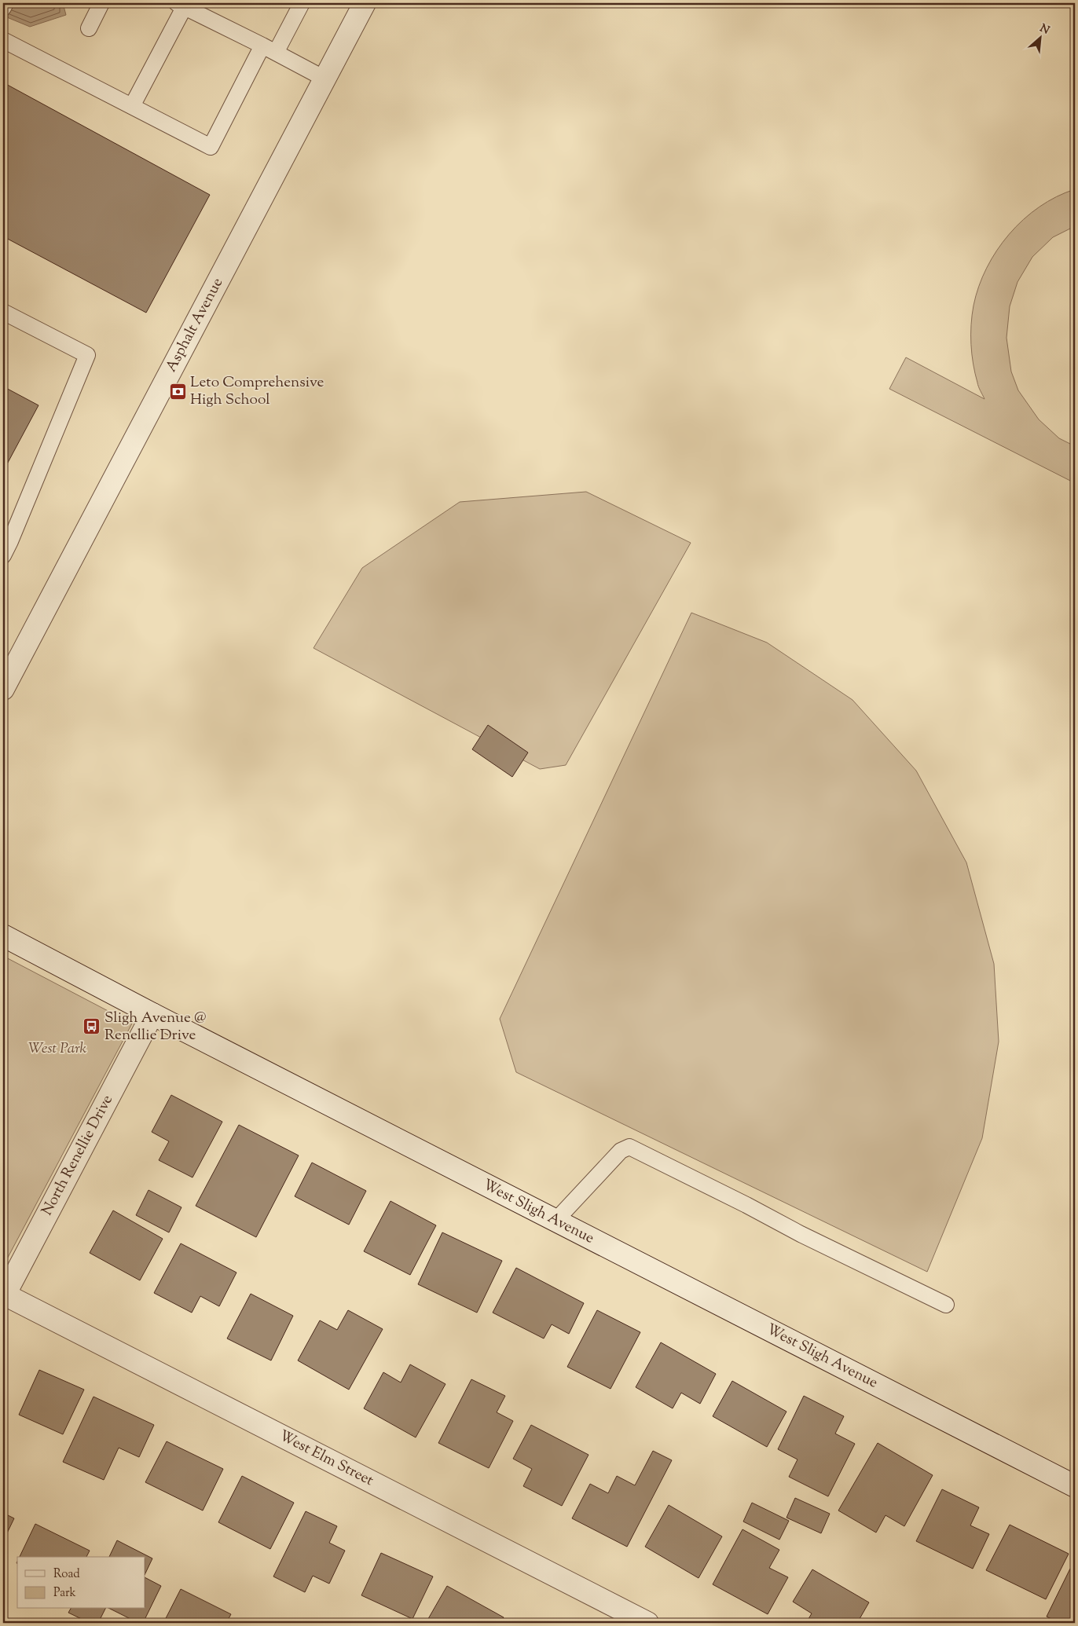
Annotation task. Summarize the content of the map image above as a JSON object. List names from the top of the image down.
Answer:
{
  "streets": {
    "street": [
      "Asphalt Avenue",
      "North Renellie Drive",
      "West Sligh Avenue",
      "West Elm Street"
    ]
  },
  "crossings": [
    ["North Renellie Drive", "West Sligh Avenue"],
    ["North Renellie Drive", "West Elm Street"]
  ],
  "parks": ["West Park"],
  "places": {
    "bank": ["Leto Comprehensive High School"],
    "bus stop": ["Sligh Avenue @ Renellie Drive"]
  },
  "legend": ["Road", "Park"],
  "north": "top right"
}
